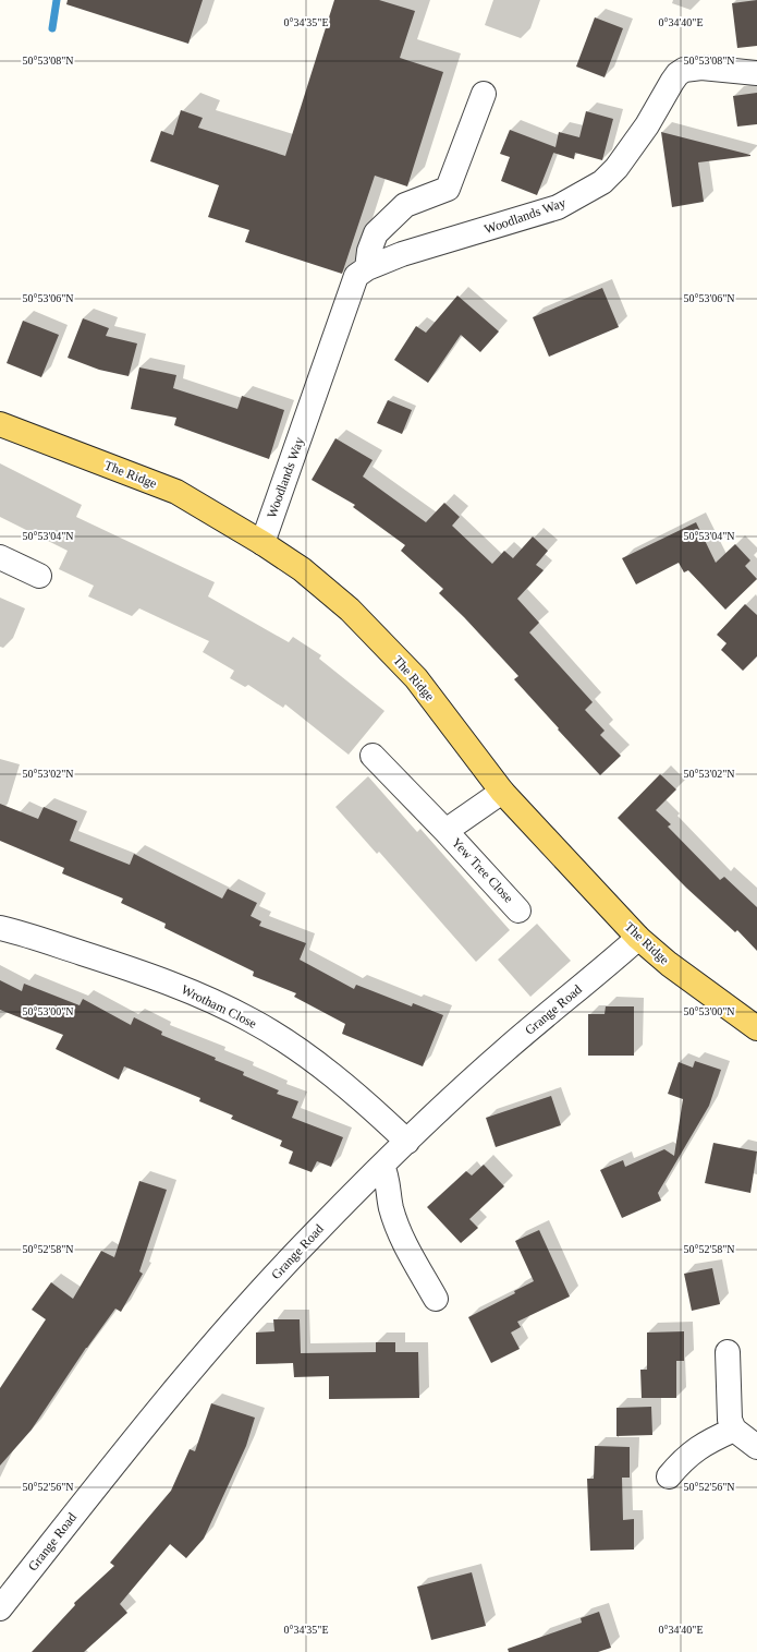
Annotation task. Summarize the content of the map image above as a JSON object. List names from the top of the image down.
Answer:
{
  "streets": {
    "main road": ["The Ridge"],
    "street": [
      "Woodlands Way",
      "Yew Tree Close",
      "Wrotham Close",
      "Grange Road"
    ]
  },
  "crossings": [
    ["Woodlands Way", "The Ridge"],
    ["The Ridge", "Yew Tree Close"],
    ["The Ridge", "Grange Road"],
    ["Wrotham Close", "Grange Road"]
  ],
  "coordinates": [
    "0°34'35\"E",
    "0°34'40\"E",
    "50°53'08\"N",
    "50°53'06\"N",
    "50°53'04\"N",
    "50°53'02\"N",
    "50°53'00\"N",
    "50°52'58\"N",
    "50°52'56\"N"
  ]
}
